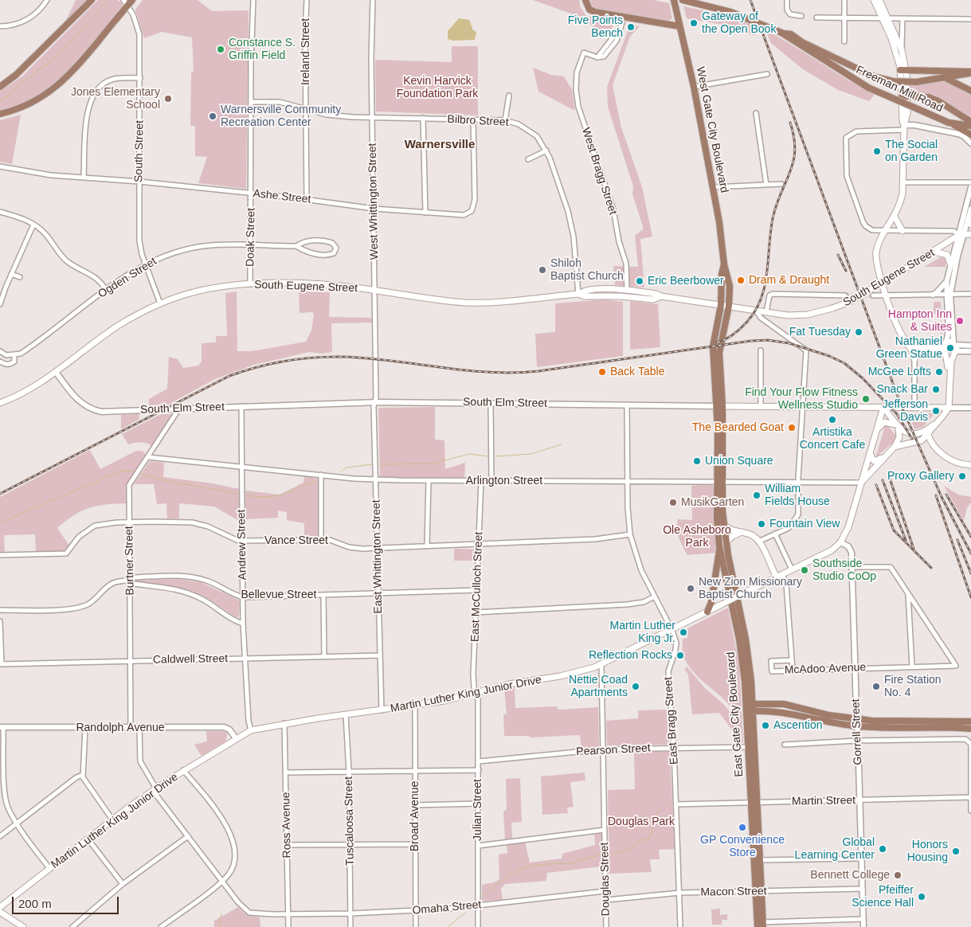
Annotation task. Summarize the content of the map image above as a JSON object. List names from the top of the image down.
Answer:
{
  "streets": {
    "main road": [
      "Freeman Mill Road",
      "West Gate City Boulevard",
      "South Eugene Street",
      "South Elm Street",
      "Martin Luther King Junior Drive",
      "East Gate City Boulevard"
    ],
    "street": [
      "Ireland Street",
      "Bilbro Street",
      "South Street",
      "West Bragg Street",
      "Ashe Street",
      "West Whittington Street",
      "Doak Street",
      "Ogden Street",
      "Arlington Street",
      "Vance Street",
      "Andrew Street",
      "East Whittington Street",
      "Burtner Street",
      "East McCulloch Street",
      "Bellevue Street",
      "Caldwell Street",
      "McAdoo Avenue",
      "East Bragg Street",
      "Randolph Avenue",
      "Gorrell Street",
      "Pearson Street",
      "Martin Street",
      "Julian Street",
      "Broad Avenue",
      "Tuscaloosa Street",
      "Ross Avenue",
      "Douglas Street",
      "Macon Street",
      "Omaha Street"
    ]
  },
  "crossings": [
    ["Ireland Street", "Bilbro Street"],
    ["Ireland Street", "Ashe Street"],
    ["Bilbro Street", "Ashe Street"],
    ["Bilbro Street", "West Whittington Street"],
    ["Bilbro Street", "Doak Street"],
    ["Bilbro Street", "South Eugene Street"],
    ["West Gate City Boulevard", "South Eugene Street"],
    ["West Gate City Boulevard", "South Elm Street"],
    ["West Gate City Boulevard", "East Gate City Boulevard"],
    ["South Street", "Ashe Street"],
    ["South Street", "Ogden Street"],
    ["South Street", "South Eugene Street"],
    ["West Bragg Street", "South Eugene Street"],
    ["Ashe Street", "West Whittington Street"],
    ["Ashe Street", "Doak Street"],
    ["West Whittington Street", "South Eugene Street"],
    ["West Whittington Street", "South Elm Street"],
    ["West Whittington Street", "East Whittington Street"],
    ["Doak Street", "Ogden Street"],
    ["Doak Street", "South Eugene Street"],
    ["South Eugene Street", "South Elm Street"],
    ["South Elm Street", "Andrew Street"],
    ["South Elm Street", "East Whittington Street"],
    ["South Elm Street", "Burtner Street"],
    ["South Elm Street", "Martin Luther King Junior Drive"],
    ["South Elm Street", "East Gate City Boulevard"],
    ["South Elm Street", "East Bragg Street"],
    ["Arlington Street", "Andrew Street"],
    ["Arlington Street", "East Whittington Street"],
    ["Arlington Street", "Burtner Street"],
    ["Arlington Street", "East McCulloch Street"],
    ["Arlington Street", "Martin Luther King Junior Drive"],
    ["Arlington Street", "East Gate City Boulevard"],
    ["Arlington Street", "East Bragg Street"],
    ["Vance Street", "Andrew Street"],
    ["Vance Street", "East Whittington Street"],
    ["Vance Street", "Burtner Street"],
    ["Vance Street", "East McCulloch Street"],
    ["Vance Street", "East Bragg Street"],
    ["Andrew Street", "Bellevue Street"],
    ["Andrew Street", "Caldwell Street"],
    ["Andrew Street", "Martin Luther King Junior Drive"],
    ["East Whittington Street", "Bellevue Street"],
    ["East Whittington Street", "Caldwell Street"],
    ["East Whittington Street", "Martin Luther King Junior Drive"],
    ["Burtner Street", "Bellevue Street"],
    ["Burtner Street", "Caldwell Street"],
    ["Burtner Street", "Randolph Avenue"],
    ["East McCulloch Street", "Bellevue Street"],
    ["East McCulloch Street", "Martin Luther King Junior Drive"],
    ["East McCulloch Street", "Julian Street"],
    ["McAdoo Avenue", "Gorrell Street"],
    ["Martin Luther King Junior Drive", "East Bragg Street"],
    ["Martin Luther King Junior Drive", "Randolph Avenue"],
    ["Martin Luther King Junior Drive", "Gorrell Street"],
    ["Martin Luther King Junior Drive", "Julian Street"],
    ["Martin Luther King Junior Drive", "Broad Avenue"],
    ["Martin Luther King Junior Drive", "Tuscaloosa Street"],
    ["Martin Luther King Junior Drive", "Ross Avenue"],
    ["Martin Luther King Junior Drive", "Douglas Street"],
    ["Martin Luther King Junior Drive", "Omaha Street"],
    ["East Gate City Boulevard", "Pearson Street"],
    ["East Gate City Boulevard", "Martin Street"],
    ["East Gate City Boulevard", "Macon Street"],
    ["East Bragg Street", "Pearson Street"],
    ["East Bragg Street", "Martin Street"],
    ["East Bragg Street", "Macon Street"],
    ["Randolph Avenue", "Omaha Street"],
    ["Gorrell Street", "Martin Street"],
    ["Gorrell Street", "Macon Street"],
    ["Pearson Street", "Julian Street"],
    ["Pearson Street", "Douglas Street"],
    ["Julian Street", "Omaha Street"],
    ["Broad Avenue", "Omaha Street"],
    ["Tuscaloosa Street", "Omaha Street"],
    ["Ross Avenue", "Omaha Street"],
    ["Douglas Street", "Macon Street"],
    ["Douglas Street", "Omaha Street"]
  ],
  "districts": ["Warnersville"],
  "parks": ["Kevin Harvick Foundation Park", "Ole Asheboro Park", "Douglas Park"],
  "places": [
    "Gateway of the Open Book",
    "Five Points Bench",
    "Constance S. Griffin Field",
    "Jones Elementary School",
    "Warnersville Community Recreation Center",
    "The Social on Garden",
    "Shiloh Baptist Church",
    "Dram & Draught",
    "Eric Beerbower",
    "Hampton Inn & Suites",
    "Fat Tuesday",
    "Nathaniel Green Statue",
    "Back Table",
    "McGee Lofts",
    "Snack Bar",
    "Find Your Flow Fitness Wellness Studio",
    "Jefferson Davis",
    "Artistika Concert Cafe",
    "The Bearded Goat",
    "Union Square",
    "Proxy Gallery",
    "William Fields House",
    "MusikGarten",
    "Fountain View",
    "Southside Studio CoOp",
    "New Zion Missionary Baptist Church",
    "Martin Luther King Jr.",
    "Reflection Rocks",
    "Nettie Coad Apartments",
    "Fire Station No. 4",
    "Ascention",
    "GP Convenience Store",
    "Global Learning Center",
    "Honors Housing",
    "Bennett College",
    "Pfeiffer Science Hall"
  ],
  "scale_bar": "200 m"
}
